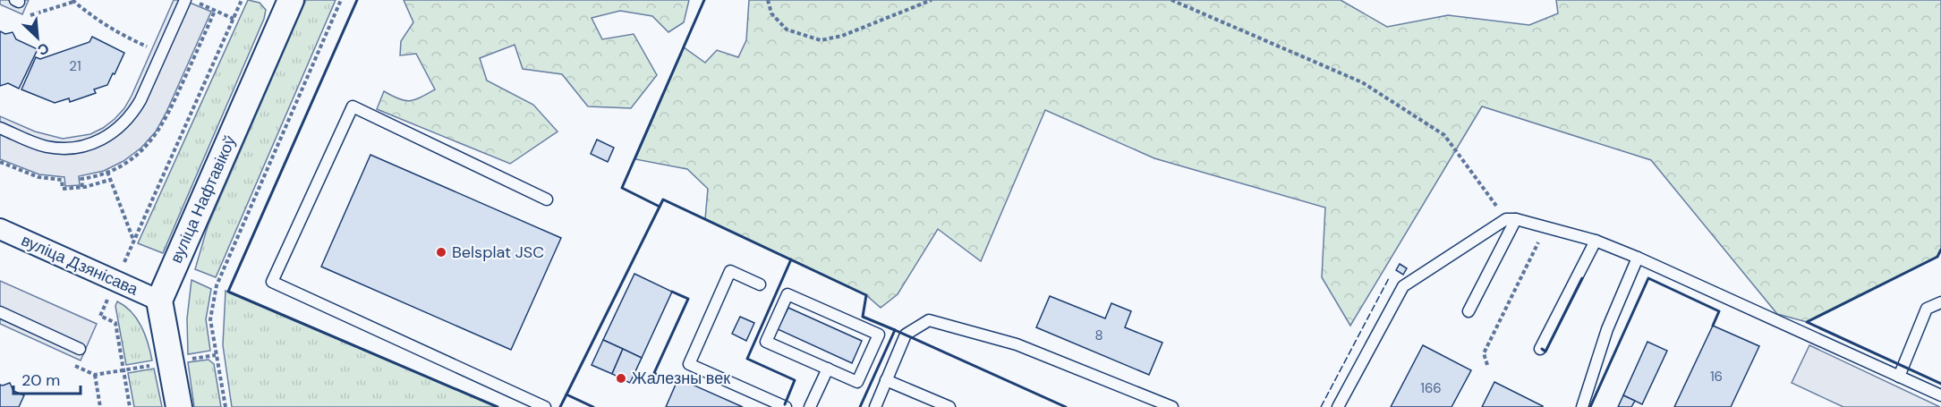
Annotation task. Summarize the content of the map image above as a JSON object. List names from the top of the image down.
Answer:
{
  "streets": {
    "street": ["вуліца Нафтавікоў", "вуліца Дзянісава"]
  },
  "crossings": [
    ["вуліца Нафтавікоў", "вуліца Дзянісава"]
  ],
  "places": ["Belsplat JSC", "Жалезны век"],
  "house_numbers": [
    "21",
    "8",
    "16",
    "166"
  ],
  "scale_bar": "20 m",
  "north": "bottom right"
}
